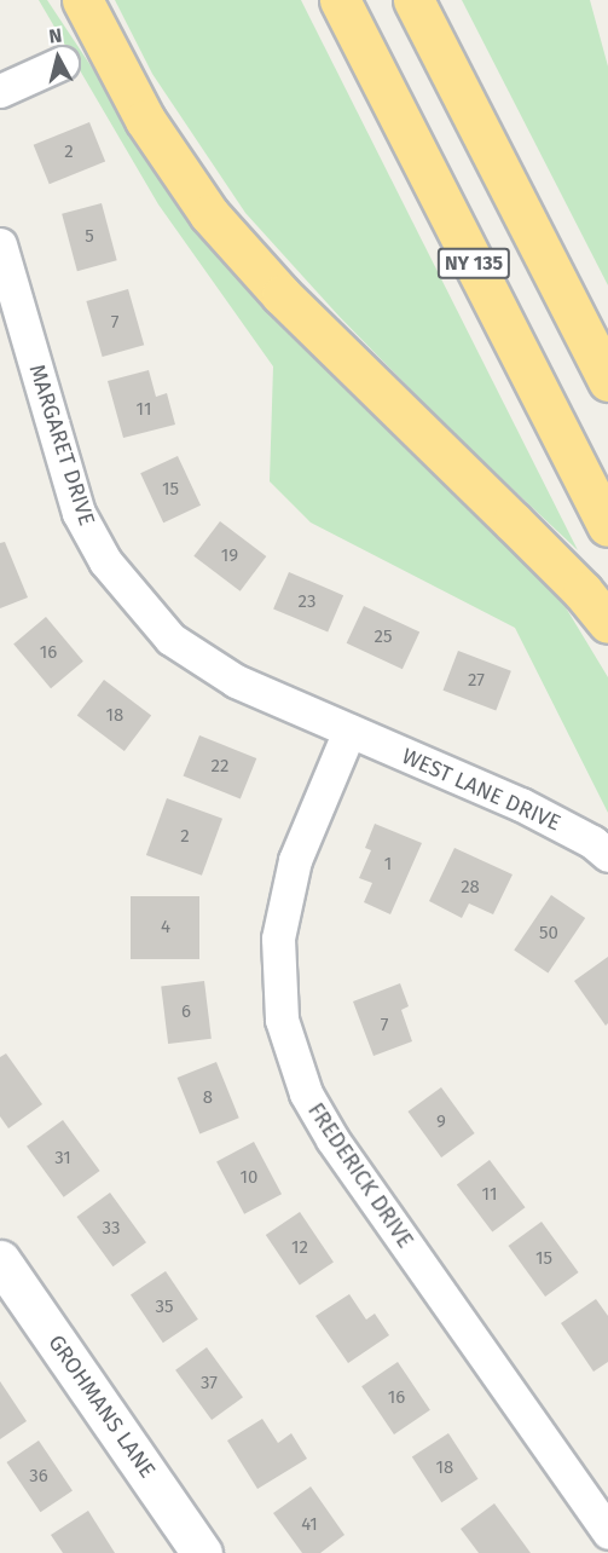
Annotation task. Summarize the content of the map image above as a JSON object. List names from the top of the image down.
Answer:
{
  "streets": {
    "highway": ["NY 135"],
    "street": [
      "MARGARET DRIVE",
      "WEST LANE DRIVE",
      "FREDERICK DRIVE",
      "GROHMANS LANE"
    ]
  },
  "crossings": [
    ["MARGARET DRIVE", "WEST LANE DRIVE"],
    ["MARGARET DRIVE", "FREDERICK DRIVE"],
    ["WEST LANE DRIVE", "FREDERICK DRIVE"]
  ],
  "house_numbers": [
    "2",
    "5",
    "7",
    "11",
    "15",
    "19",
    "23",
    "25",
    "16",
    "27",
    "18",
    "22",
    "2",
    "1",
    "28",
    "4",
    "50",
    "6",
    "7",
    "8",
    "9",
    "31",
    "10",
    "11",
    "33",
    "12",
    "15",
    "35",
    "37",
    "16",
    "18",
    "36",
    "41"
  ],
  "north": "top"
}
